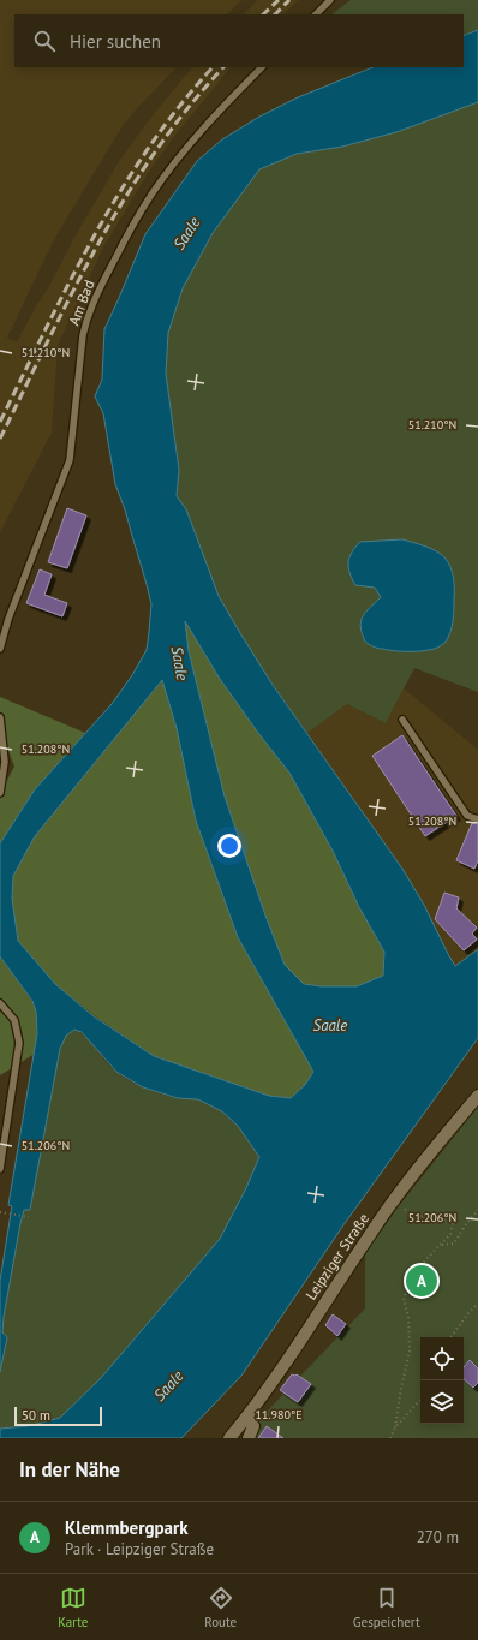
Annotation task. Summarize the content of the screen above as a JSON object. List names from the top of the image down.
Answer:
{
  "streets": {
    "street": ["Leipziger Straße"],
    "lane": ["Am Bad"]
  },
  "water": ["Saale"],
  "scale_bar": "50 m",
  "page": {
    "search": "Hier suchen",
    "pins": "A",
    "scale": "50 m",
    "heading": "In der Nähe",
    "list": [
      {
        "mark": "A",
        "name": "Klemmbergpark",
        "note": "Park · Leipziger Straße",
        "value": "270 m"
      }
    ],
    "nav": ["Karte", "Route", "Gespeichert"]
  },
  "coordinates": [
    "51.210°N",
    "51.208°N",
    "51.206°N",
    "11.980°E"
  ]
}
